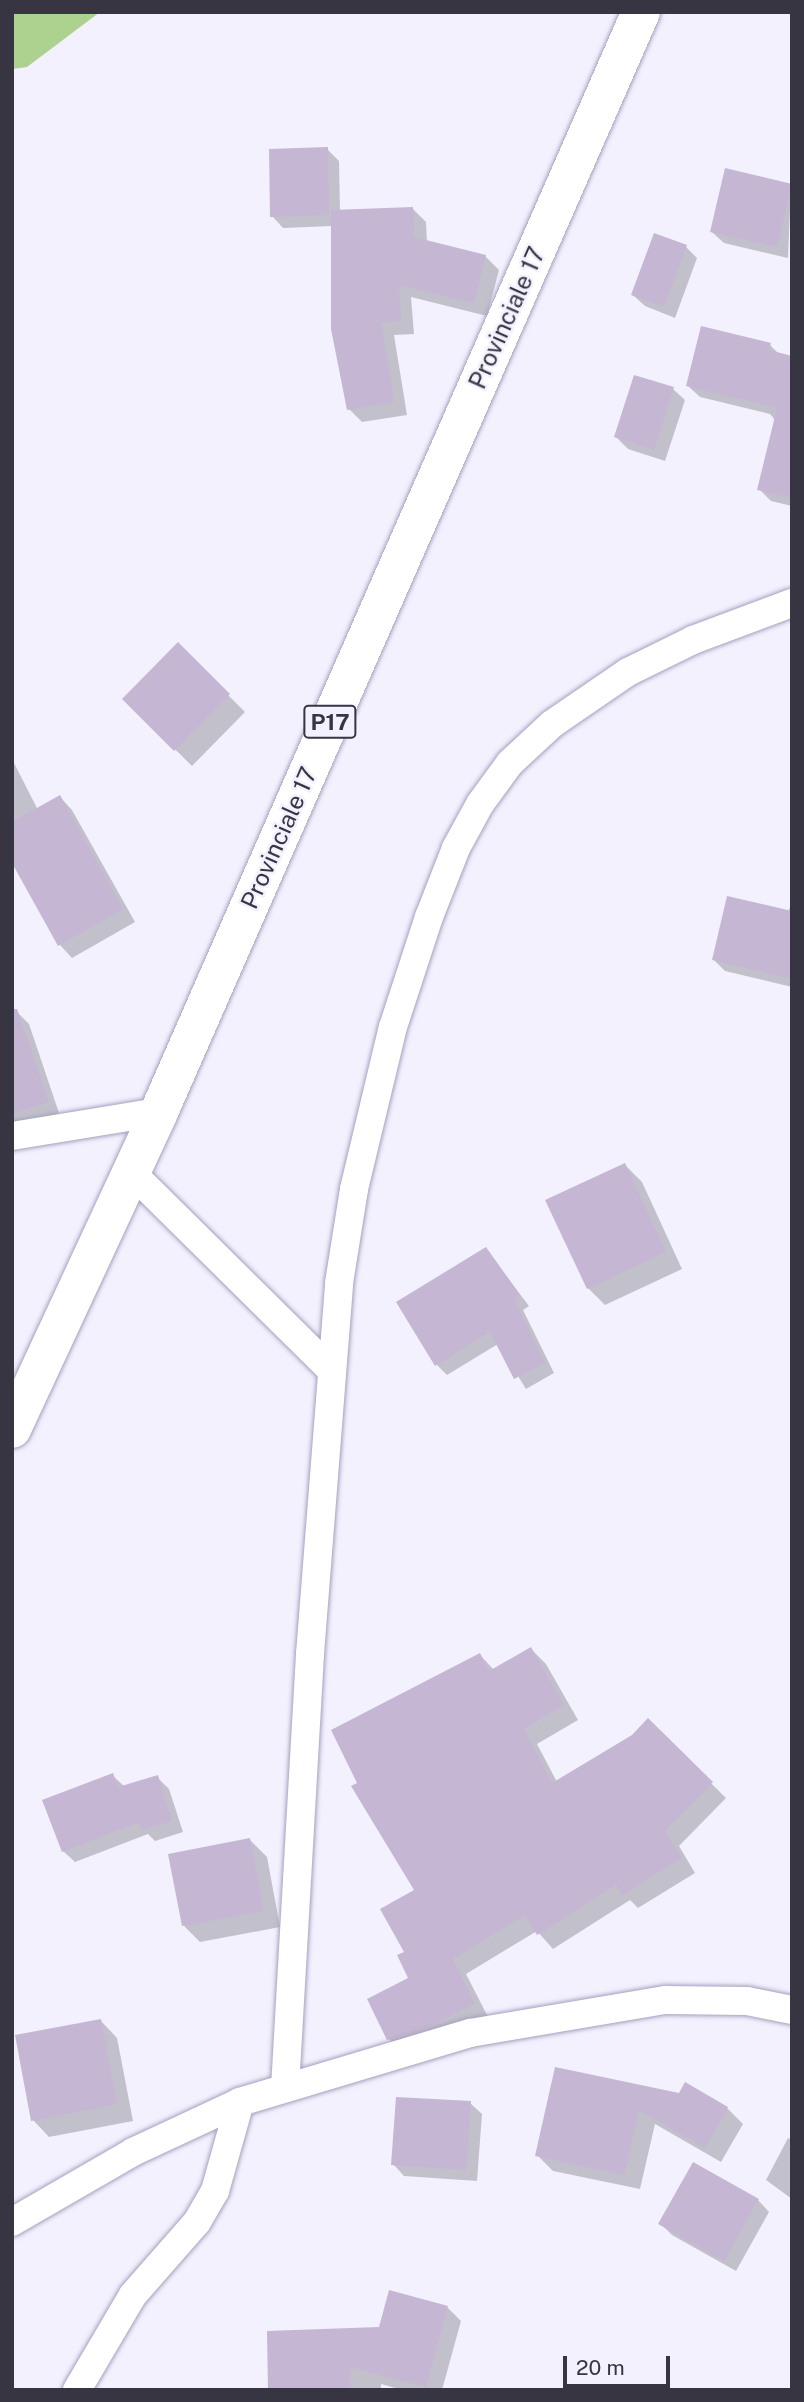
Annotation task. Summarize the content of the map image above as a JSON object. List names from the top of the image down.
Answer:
{
  "streets": {
    "main road": ["Provinciale 17", "P17"]
  },
  "scale_bar": "20 m"
}
